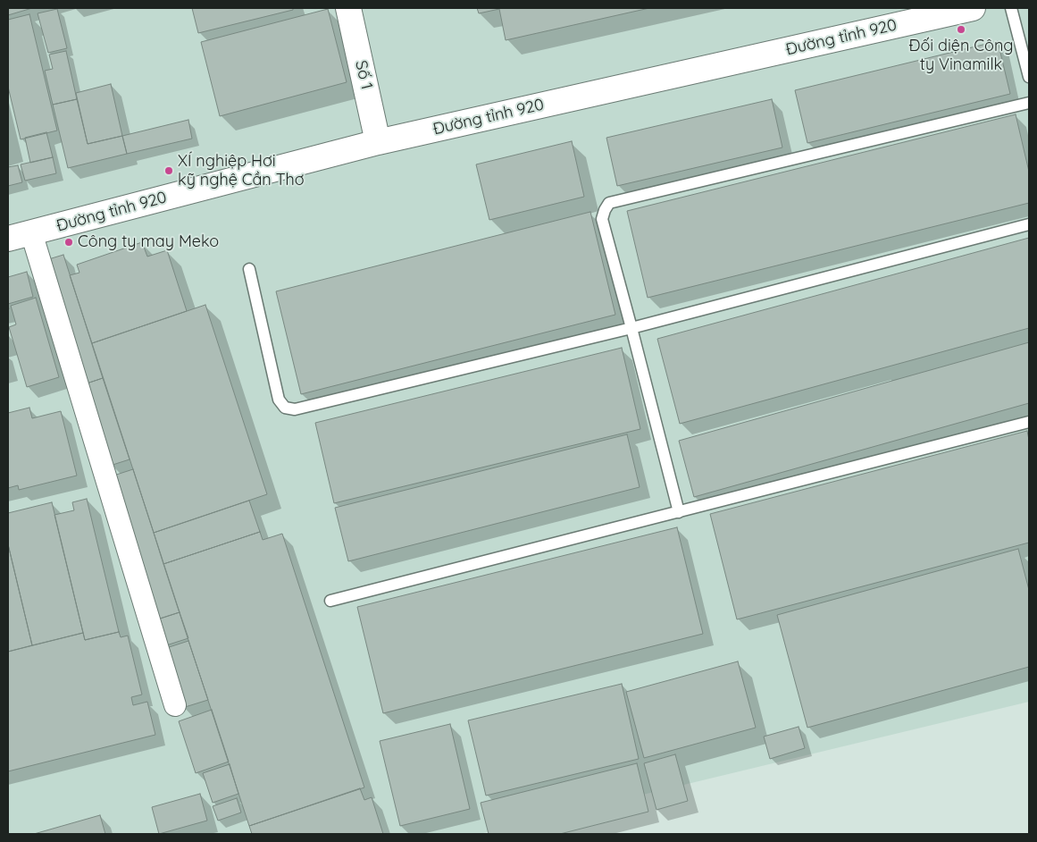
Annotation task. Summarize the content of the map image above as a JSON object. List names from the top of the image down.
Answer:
{
  "streets": {
    "main road": ["Đường tỉnh 920", "Số 1"]
  },
  "crossings": [
    ["Đường tỉnh 920", "Số 1"]
  ],
  "places": ["Đối diện Công ty Vinamilk", "XÍ nghiệp Hơi kỹ nghệ Cần Thơ", "Công ty may Meko"]
}
